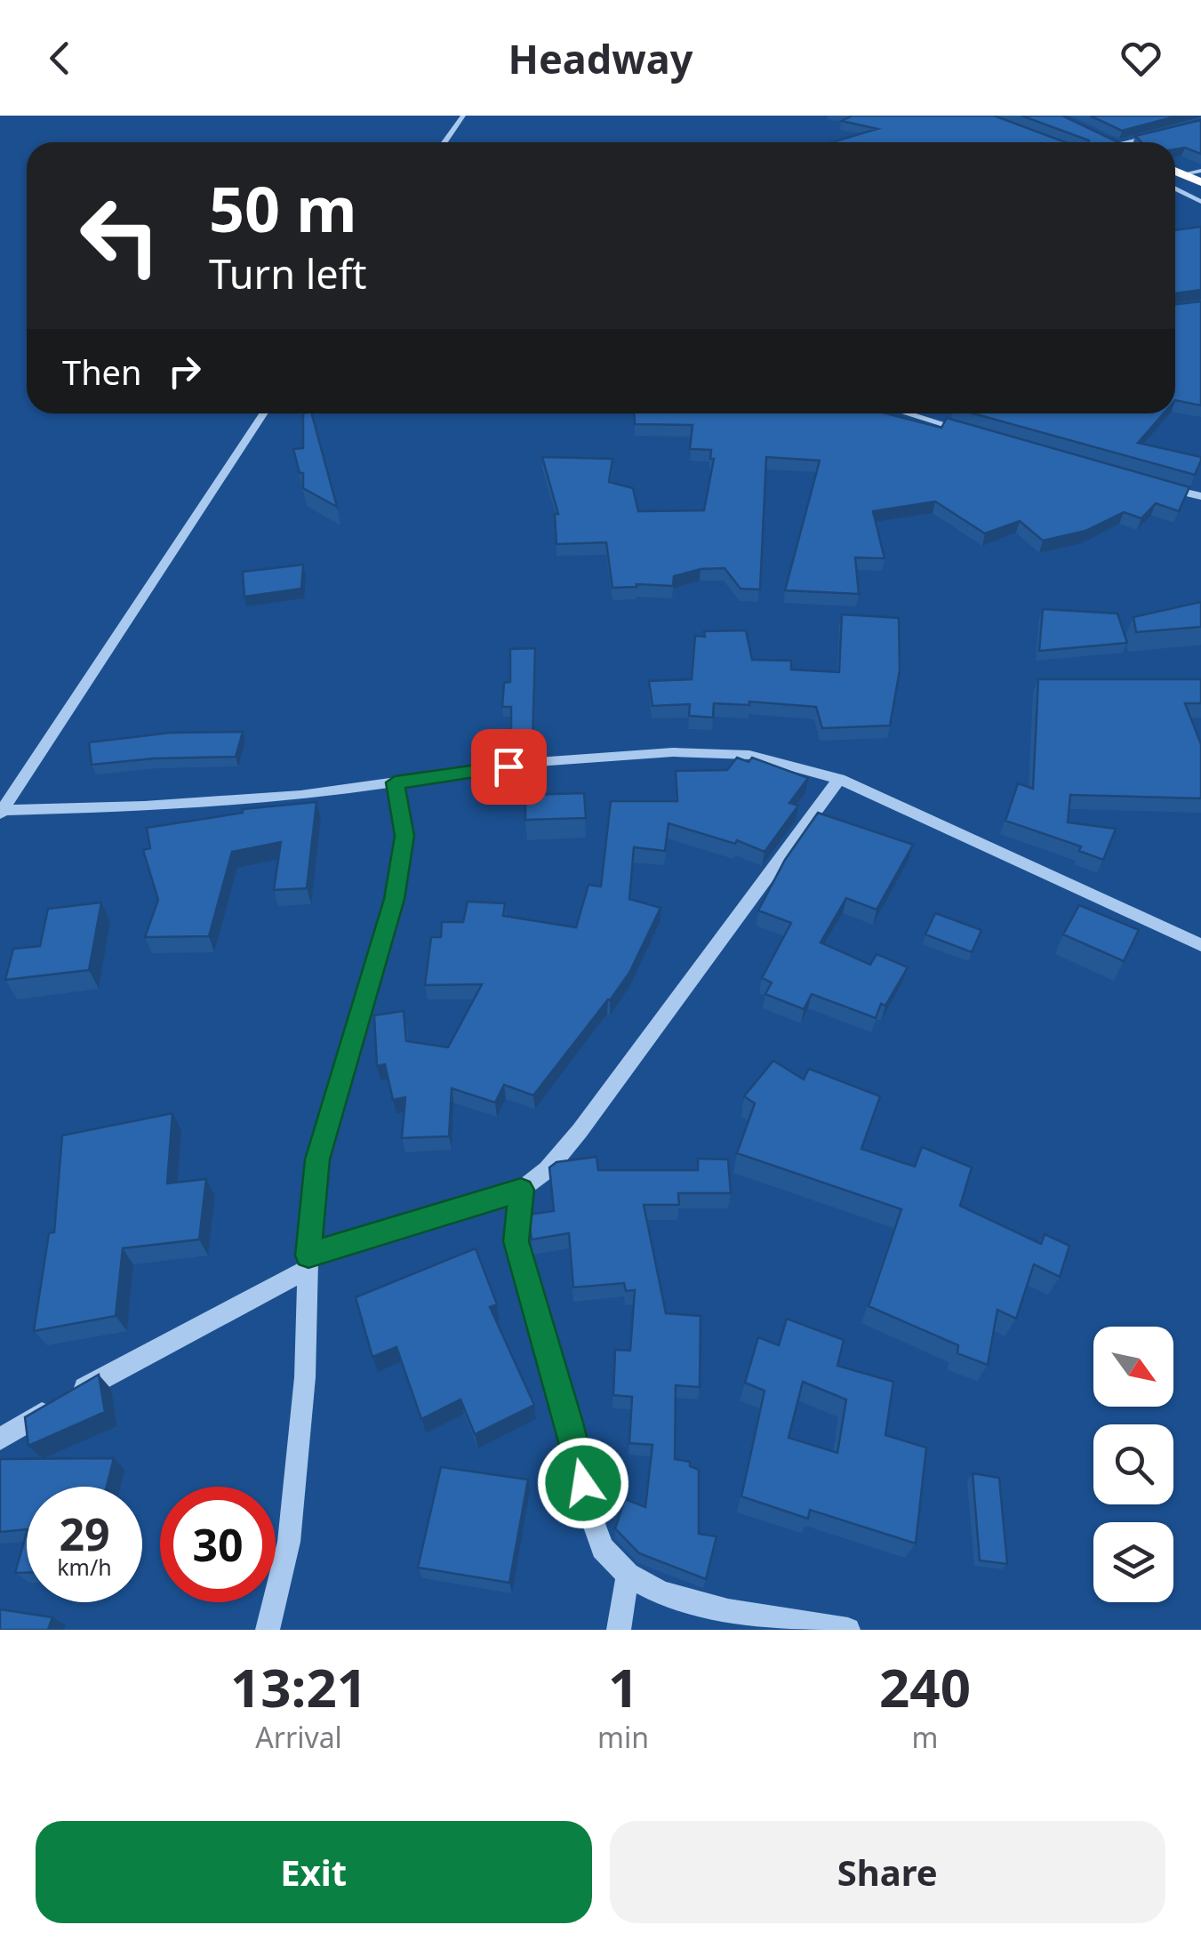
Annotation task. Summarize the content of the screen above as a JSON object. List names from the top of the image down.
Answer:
{
  "north": "bottom right",
  "page": {
    "header": "Headway",
    "turn": ["50 m", "Turn left"],
    "then": "Then",
    "speed": "29 km/h",
    "limit": "30",
    "eta": [
      "13:21",
      "Arrival",
      "1",
      "min",
      "240",
      "m"
    ],
    "buttons": ["Exit", "Share"]
  }
}
